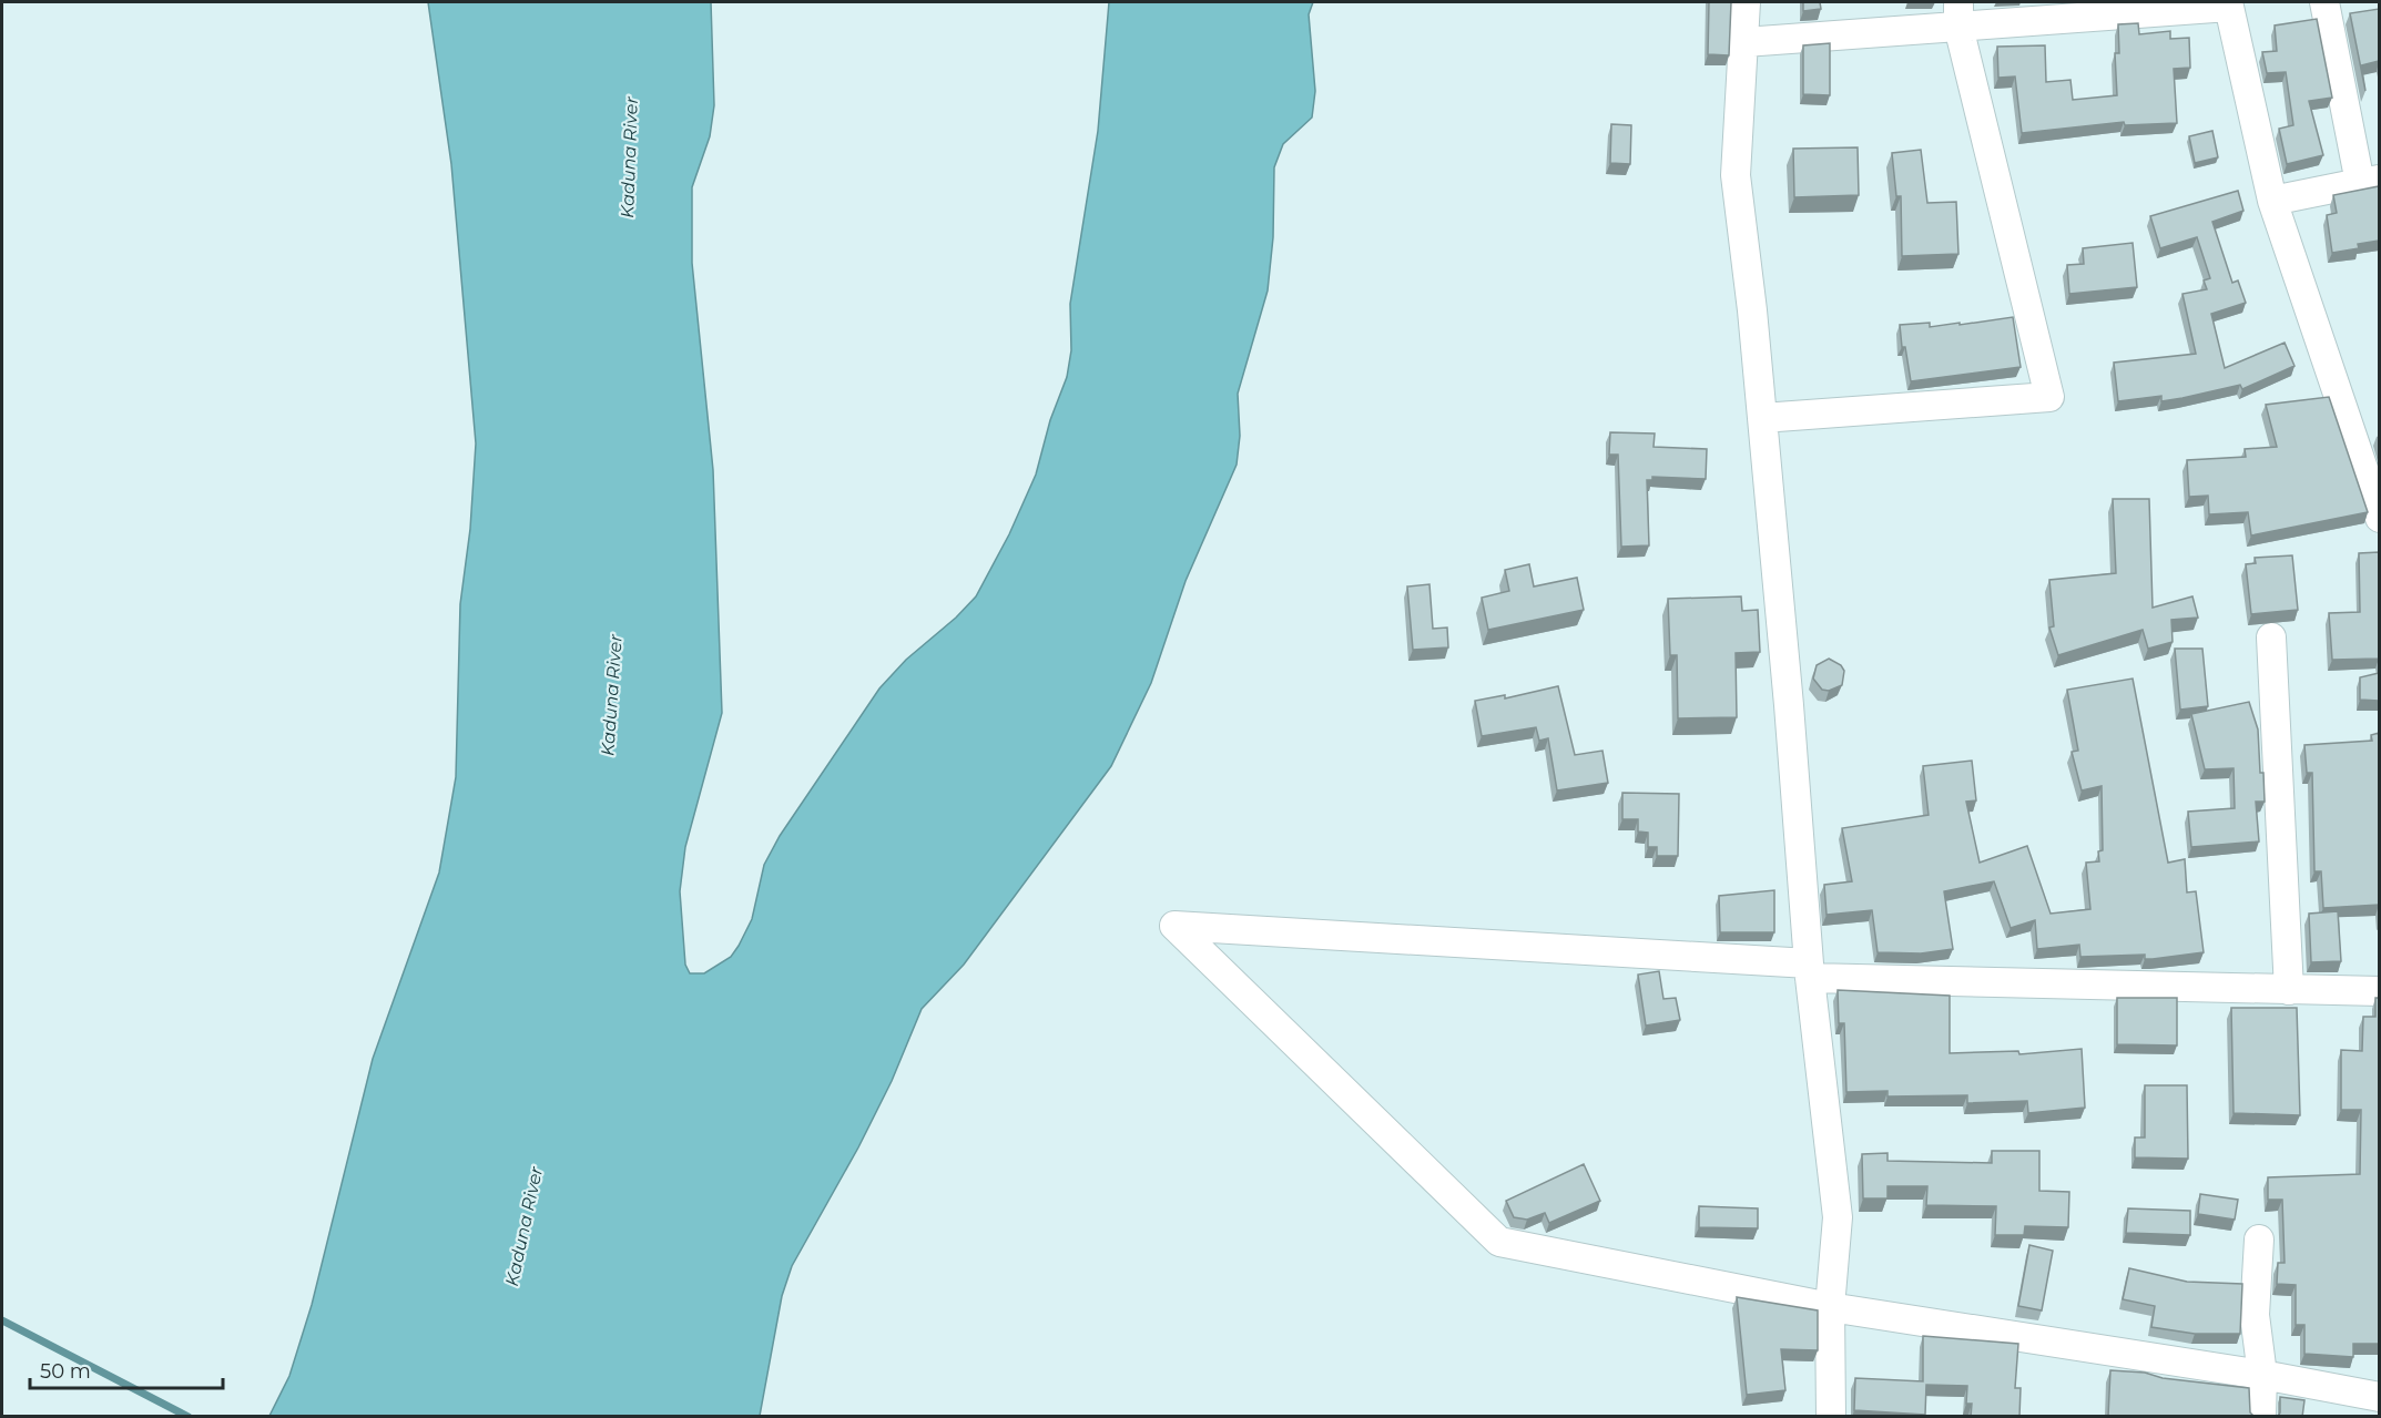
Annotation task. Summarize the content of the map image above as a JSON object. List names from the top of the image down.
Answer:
{
  "water": ["Kaduna River"],
  "scale_bar": "50 m"
}
